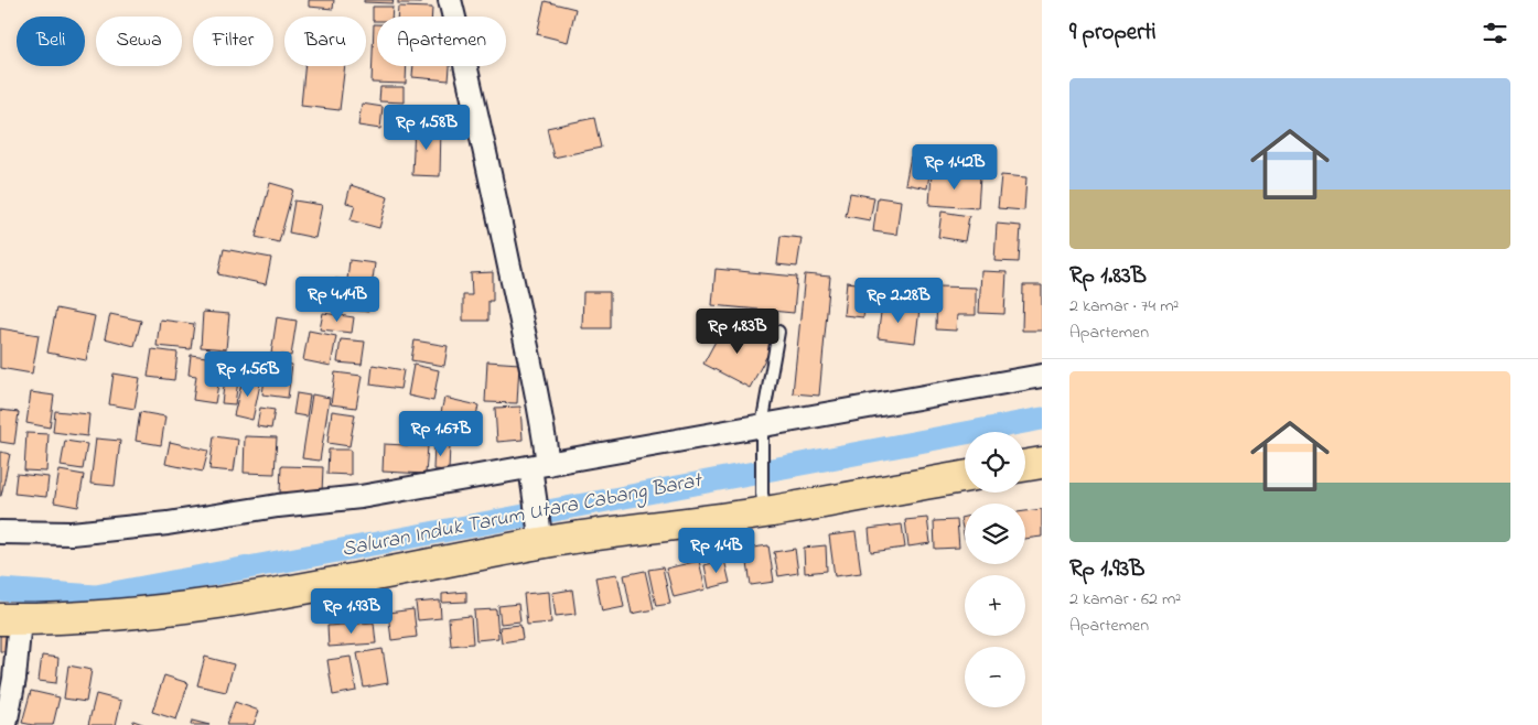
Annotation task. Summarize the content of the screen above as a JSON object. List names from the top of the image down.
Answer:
{
  "water": ["Saluran Induk Tarum Utara Cabang Barat"],
  "page": {
    "heading": "9 properti",
    "chip": [
      "Beli",
      "Sewa",
      "Filter",
      "Baru",
      "Apartemen"
    ],
    "list": [
      {
        "name": "Rp 1.83B",
        "note": "2 kamar · 74 m² · Apartemen"
      },
      {
        "name": "Rp 1.93B",
        "note": "2 kamar · 62 m² · Apartemen"
      }
    ],
    "price": [
      "Rp 1.58B",
      "Rp 1.42B",
      "Rp 4.14B",
      "Rp 2.28B",
      "Rp 1.83B",
      "Rp 1.56B",
      "Rp 1.67B",
      "Rp 1.4B",
      "Rp 1.93B"
    ],
    "map_buttons": ["+", "−"]
  }
}
